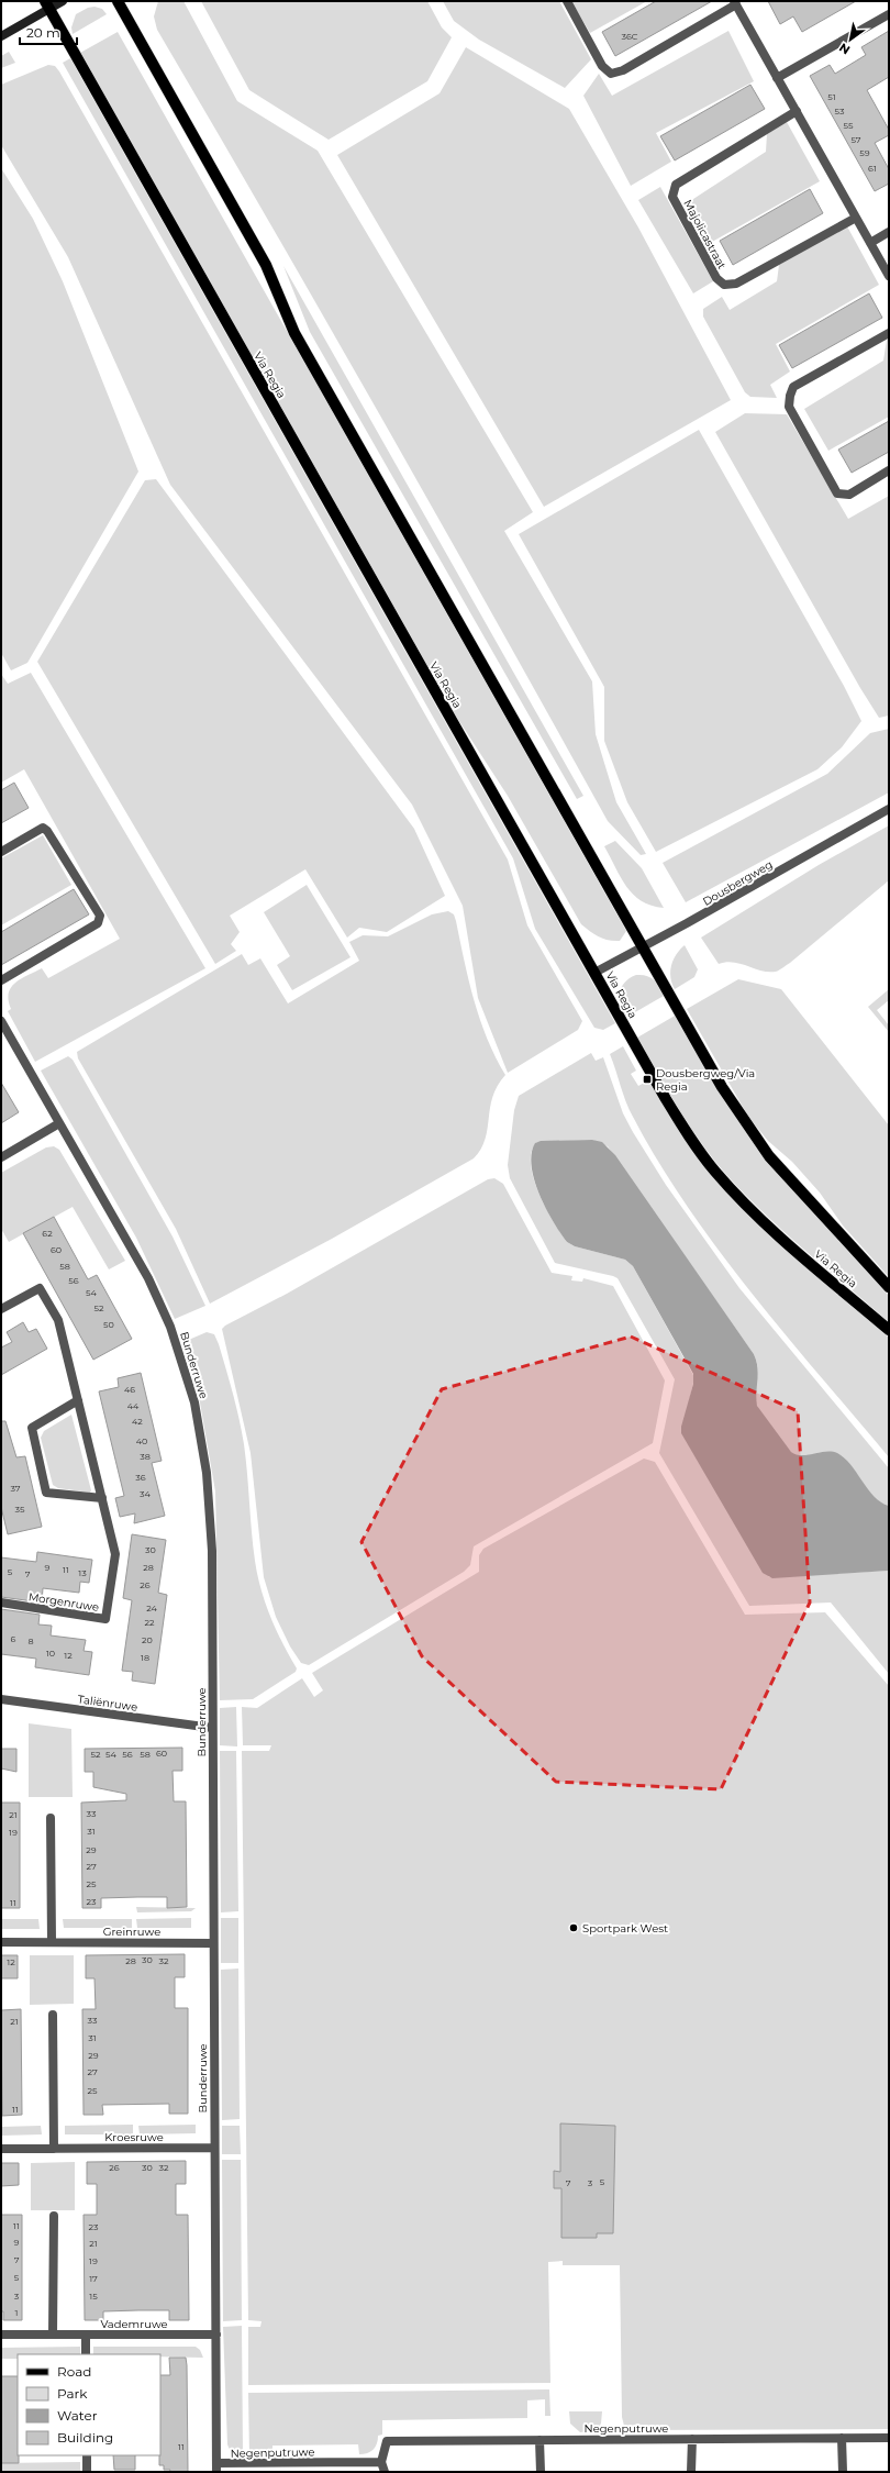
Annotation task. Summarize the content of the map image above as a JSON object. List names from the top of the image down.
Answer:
{
  "streets": {
    "main road": ["Via Regia"],
    "street": [
      "Majolicastraat",
      "Dousbergweg",
      "Bunderruwe",
      "Morgenruwe",
      "Taliënruwe",
      "Greinruwe",
      "Kroesruwe",
      "Vademruwe",
      "Negenputruwe"
    ]
  },
  "crossings": [
    ["Via Regia", "Dousbergweg"],
    ["Bunderruwe", "Taliënruwe"],
    ["Bunderruwe", "Greinruwe"],
    ["Bunderruwe", "Kroesruwe"],
    ["Bunderruwe", "Vademruwe"],
    ["Bunderruwe", "Negenputruwe"]
  ],
  "places": {
    "transit": ["Dousbergweg/Via Regia"],
    "other": ["Sportpark West"]
  },
  "house_numbers": [
    "36C",
    "51",
    "53",
    "55",
    "57",
    "59",
    "61",
    "62",
    "60",
    "58",
    "56",
    "54",
    "52",
    "50",
    "46",
    "44",
    "42",
    "40",
    "38",
    "36",
    "37",
    "34",
    "35",
    "30",
    "9",
    "28",
    "11",
    "5",
    "13",
    "7",
    "26",
    "24",
    "22",
    "6",
    "20",
    "8",
    "10",
    "12",
    "18",
    "60",
    "52",
    "54",
    "56",
    "58",
    "33",
    "21",
    "31",
    "19",
    "29",
    "27",
    "25",
    "23",
    "11",
    "30",
    "28",
    "32",
    "12",
    "33",
    "21",
    "31",
    "29",
    "27",
    "25",
    "11",
    "26",
    "30",
    "32",
    "5",
    "7",
    "3",
    "11",
    "23",
    "9",
    "21",
    "7",
    "19",
    "5",
    "17",
    "3",
    "15",
    "1",
    "11"
  ],
  "legend": [
    "Road",
    "Park",
    "Water",
    "Building"
  ],
  "scale_bar": "20 m",
  "north": "bottom left"
}
